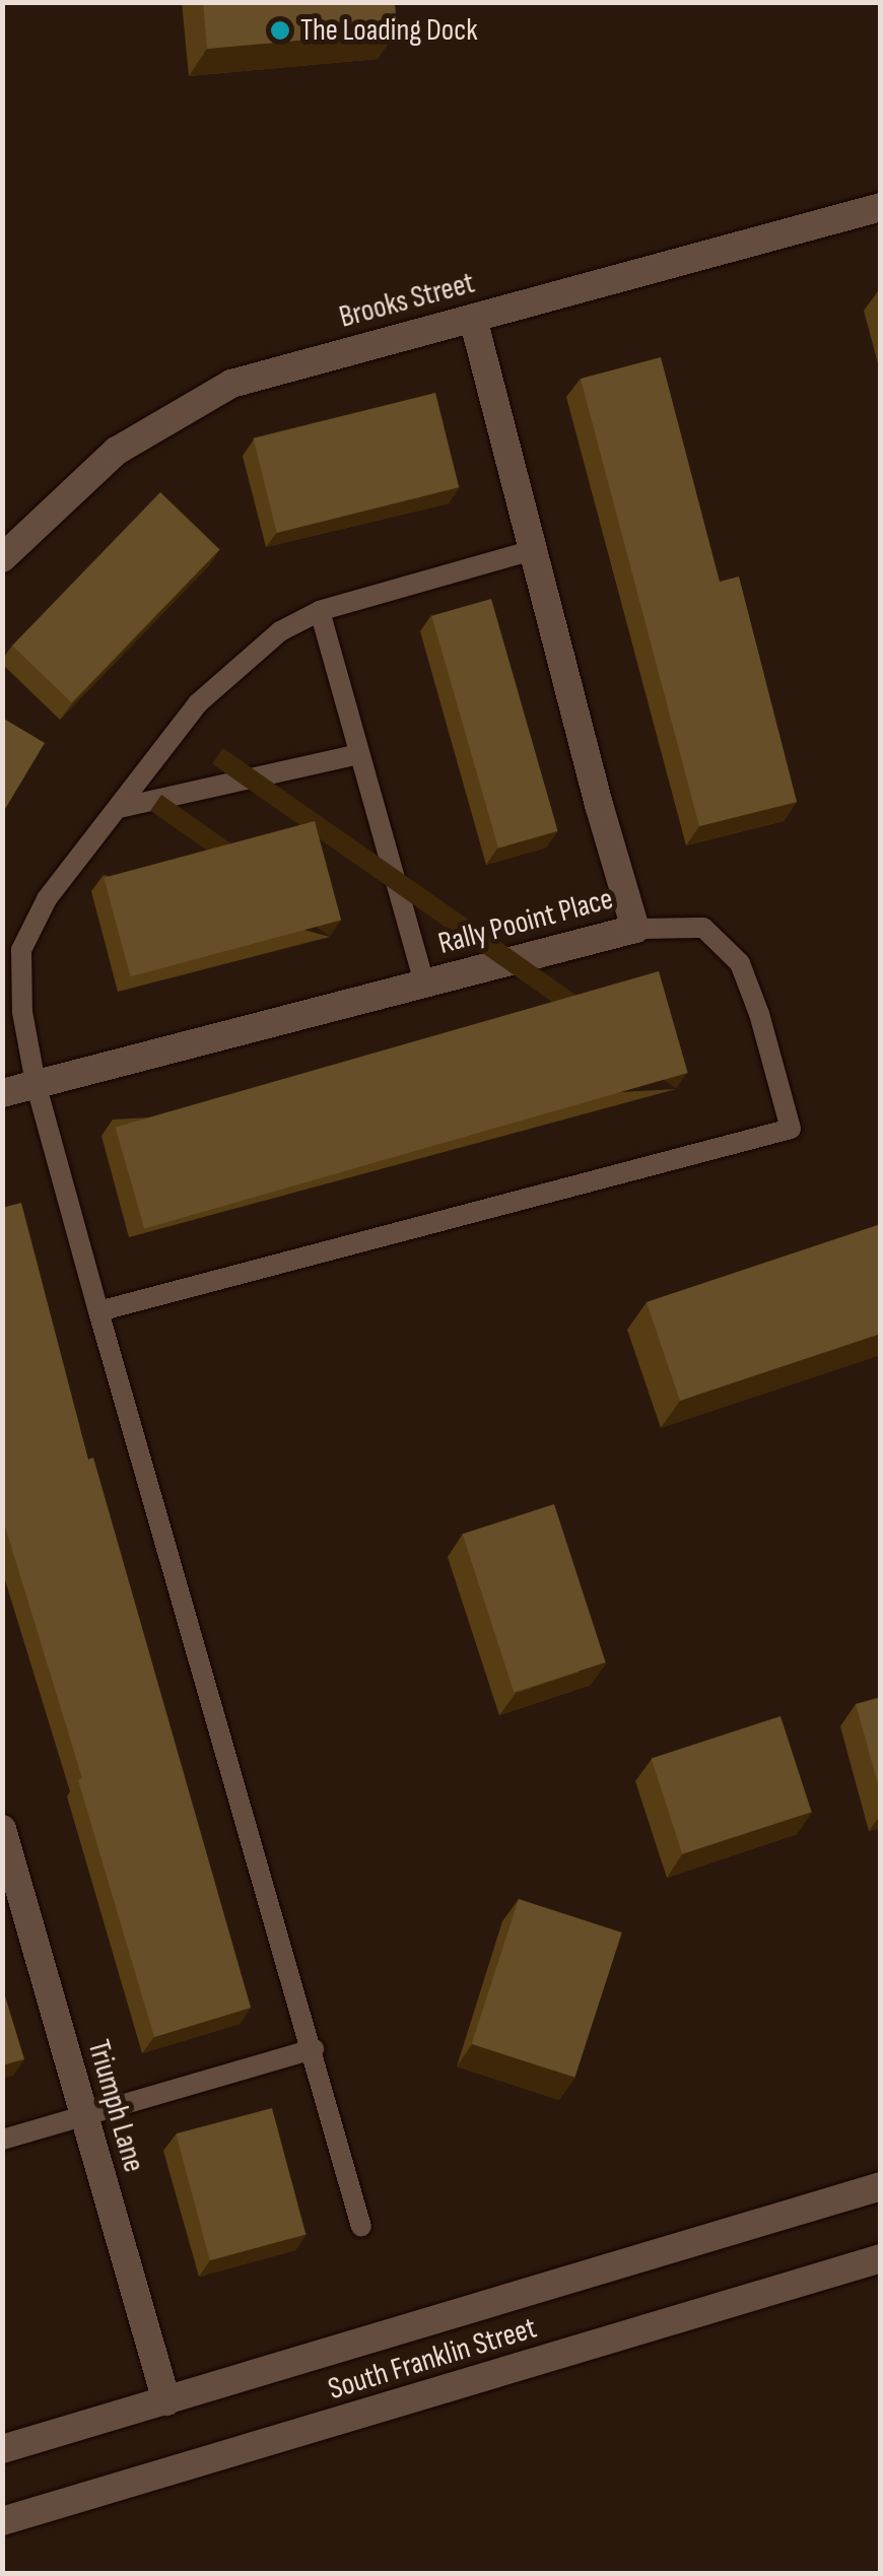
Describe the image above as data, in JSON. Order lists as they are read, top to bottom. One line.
{"streets":{"street":["Brooks Street","Rally Pooint Place","Triumph Lane","South Franklin Street"]},"crossings":[["Brooks Street","Rally Pooint Place"],["Triumph Lane","South Franklin Street"]],"places":["The Loading Dock"]}
